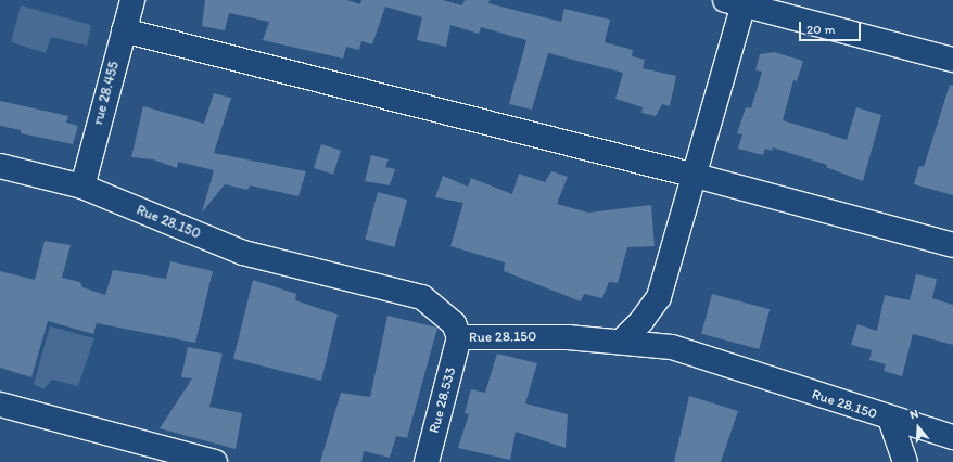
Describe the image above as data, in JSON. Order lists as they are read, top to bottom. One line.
{"streets":{"street":["rue 28.455","Rue 28.150","Rue 28.533"]},"crossings":[["rue 28.455","Rue 28.150"],["Rue 28.150","Rue 28.533"]],"scale_bar":"20 m","north":"top"}
